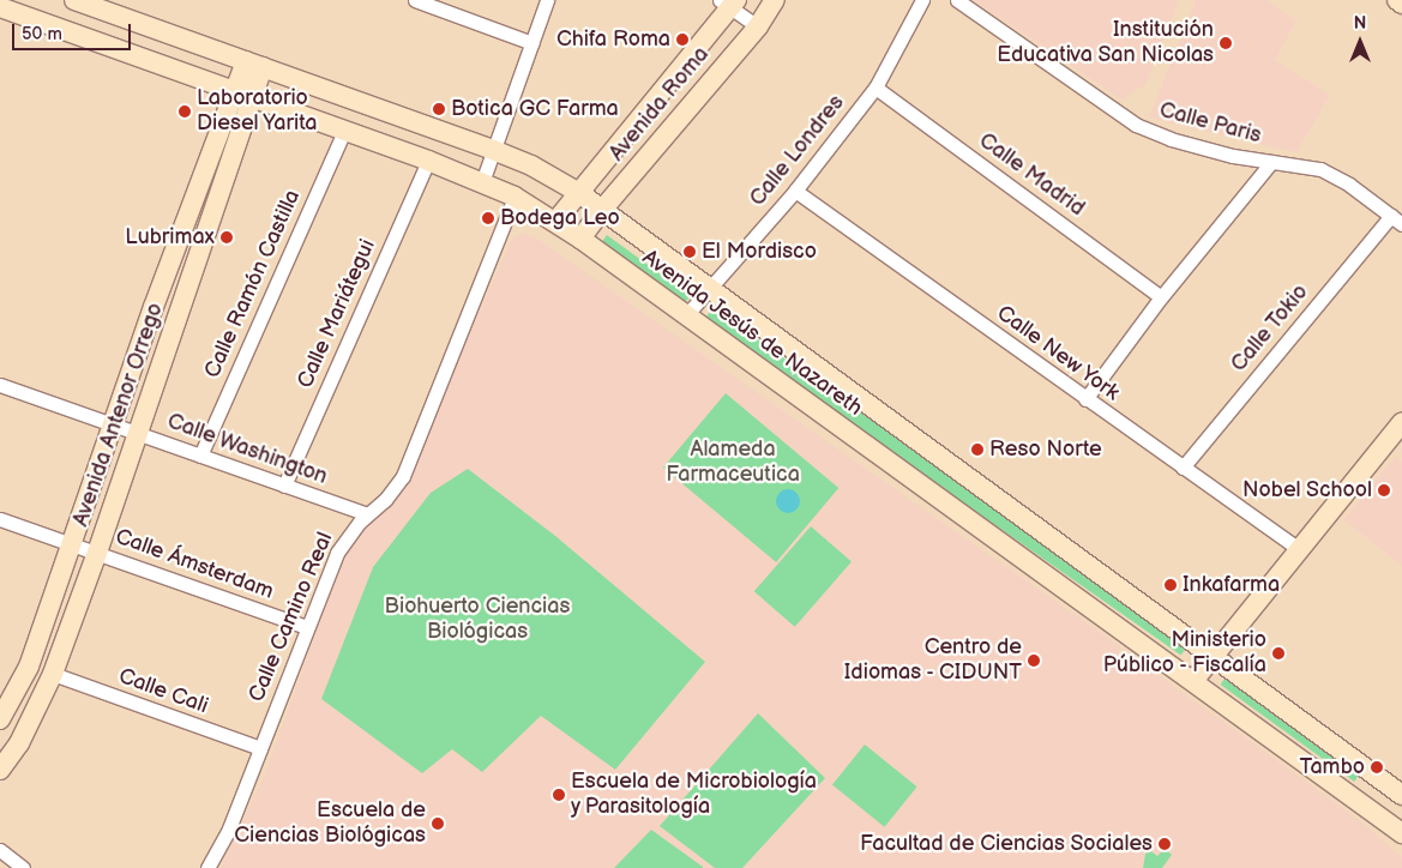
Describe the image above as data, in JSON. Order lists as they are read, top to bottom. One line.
{"streets":{"main road":["Avenida Roma","Avenida Jesús de Nazareth","Avenida Antenor Orrego"],"street":["Calle Paris","Calle Londres","Calle Madrid","Calle Ramón Castilla","Calle Mariátegui","Calle Tokio","Calle New York","Calle Washington","Calle Ámsterdam","Calle Camino Real","Calle Cali"]},"crossings":[["Avenida Roma","Avenida Jesús de Nazareth"],["Calle Paris","Calle Tokio"],["Calle Londres","Calle Madrid"],["Calle Londres","Avenida Jesús de Nazareth"],["Calle Londres","Calle New York"],["Calle Ramón Castilla","Avenida Jesús de Nazareth"],["Calle Ramón Castilla","Calle Washington"],["Calle Mariátegui","Avenida Jesús de Nazareth"],["Calle Mariátegui","Calle Washington"],["Calle Tokio","Calle New York"],["Avenida Jesús de Nazareth","Avenida Antenor Orrego"],["Avenida Jesús de Nazareth","Calle Camino Real"],["Avenida Antenor Orrego","Calle Washington"],["Avenida Antenor Orrego","Calle Ámsterdam"],["Avenida Antenor Orrego","Calle Cali"],["Calle Washington","Calle Camino Real"],["Calle Ámsterdam","Calle Camino Real"],["Calle Camino Real","Calle Cali"]],"parks":["Alameda Farmaceutica","Biohuerto Ciencias Biológicas"],"places":["Chifa Roma","Institución Educativa San Nicolas","Botica GC Farma","Laboratorio Diesel Yarita","Bodega Leo","Lubrimax","El Mordisco","Reso Norte","Nobel School","Inkafarma","Ministerio Público - Fiscalía","Centro de Idiomas - CIDUNT","Tambo","Escuela de Microbiología y Parasitología","Escuela de Ciencias Biológicas","Facultad de Ciencias Sociales"],"scale_bar":"50 m","north":"top"}
